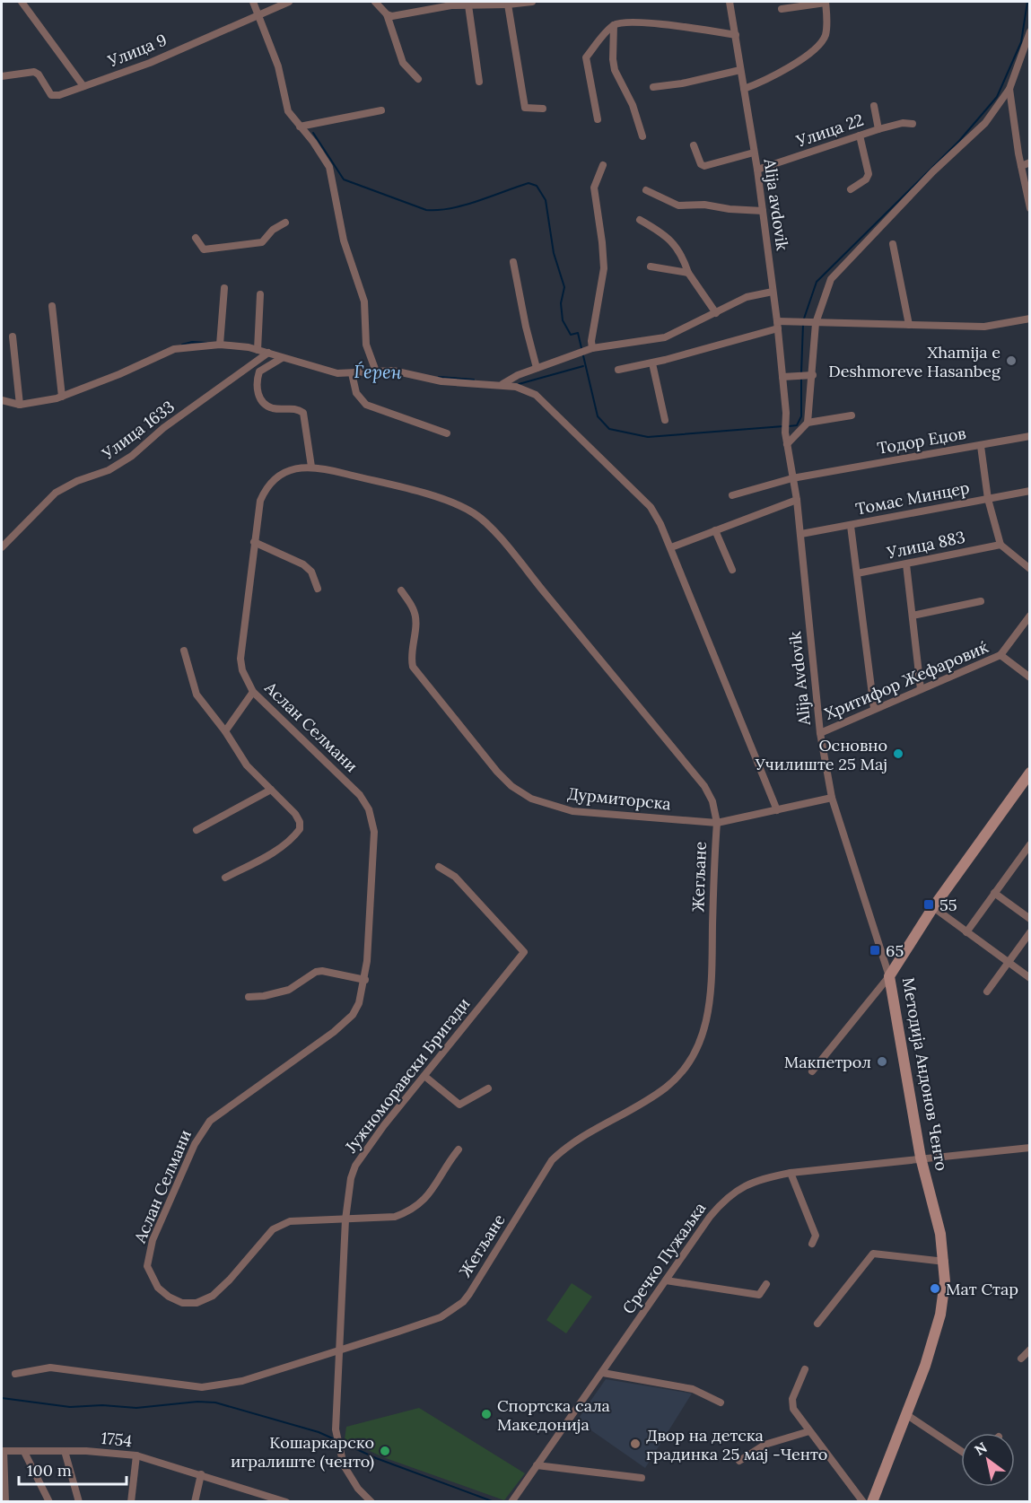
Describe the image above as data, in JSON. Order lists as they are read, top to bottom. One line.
{"streets":{"main road":["Методија Андонов Ченто"],"street":["Улица 9","Улица 22","Alija avdovik","Улица 1633","Тодор Еџов","Томас Минцер","Улица 883","Alija Avdovik","Хритифор Жефаровиќ","Аслан Селмани","Дурмиторска","Жегљане","Јужноморавски Бригади","Сречко Пужаљка","1754"]},"crossings":[["Улица 22","Alija avdovik"],["Alija avdovik","Alija Avdovik"],["Тодор Еџов","Томас Минцер"],["Тодор Еџов","Улица 883"],["Тодор Еџов","Alija Avdovik"],["Томас Минцер","Alija Avdovik"],["Alija Avdovik","Хритифор Жефаровиќ"],["Alija Avdovik","Дурмиторска"],["Alija Avdovik","Методија Андонов Ченто"],["Аслан Селмани","Дурмиторска"],["Аслан Селмани","Жегљане"],["Аслан Селмани","Јужноморавски Бригади"],["Дурмиторска","Жегљане"],["Жегљане","Јужноморавски Бригади"],["Методија Андонов Ченто","Сречко Пужаљка"]],"water":["Ѓерен"],"places":{"other":["Xhamija e Deshmoreve Hasanbeg","Основно Училиште 25 Мај","Макпетрол","Мат Стар","Спортска сала Македонија","Двор на детска градинка 25 мај -Ченто","Кошаркарско игралиште (ченто)"],"transit":["55","65"]},"scale_bar":"100 m","north":"top left"}
